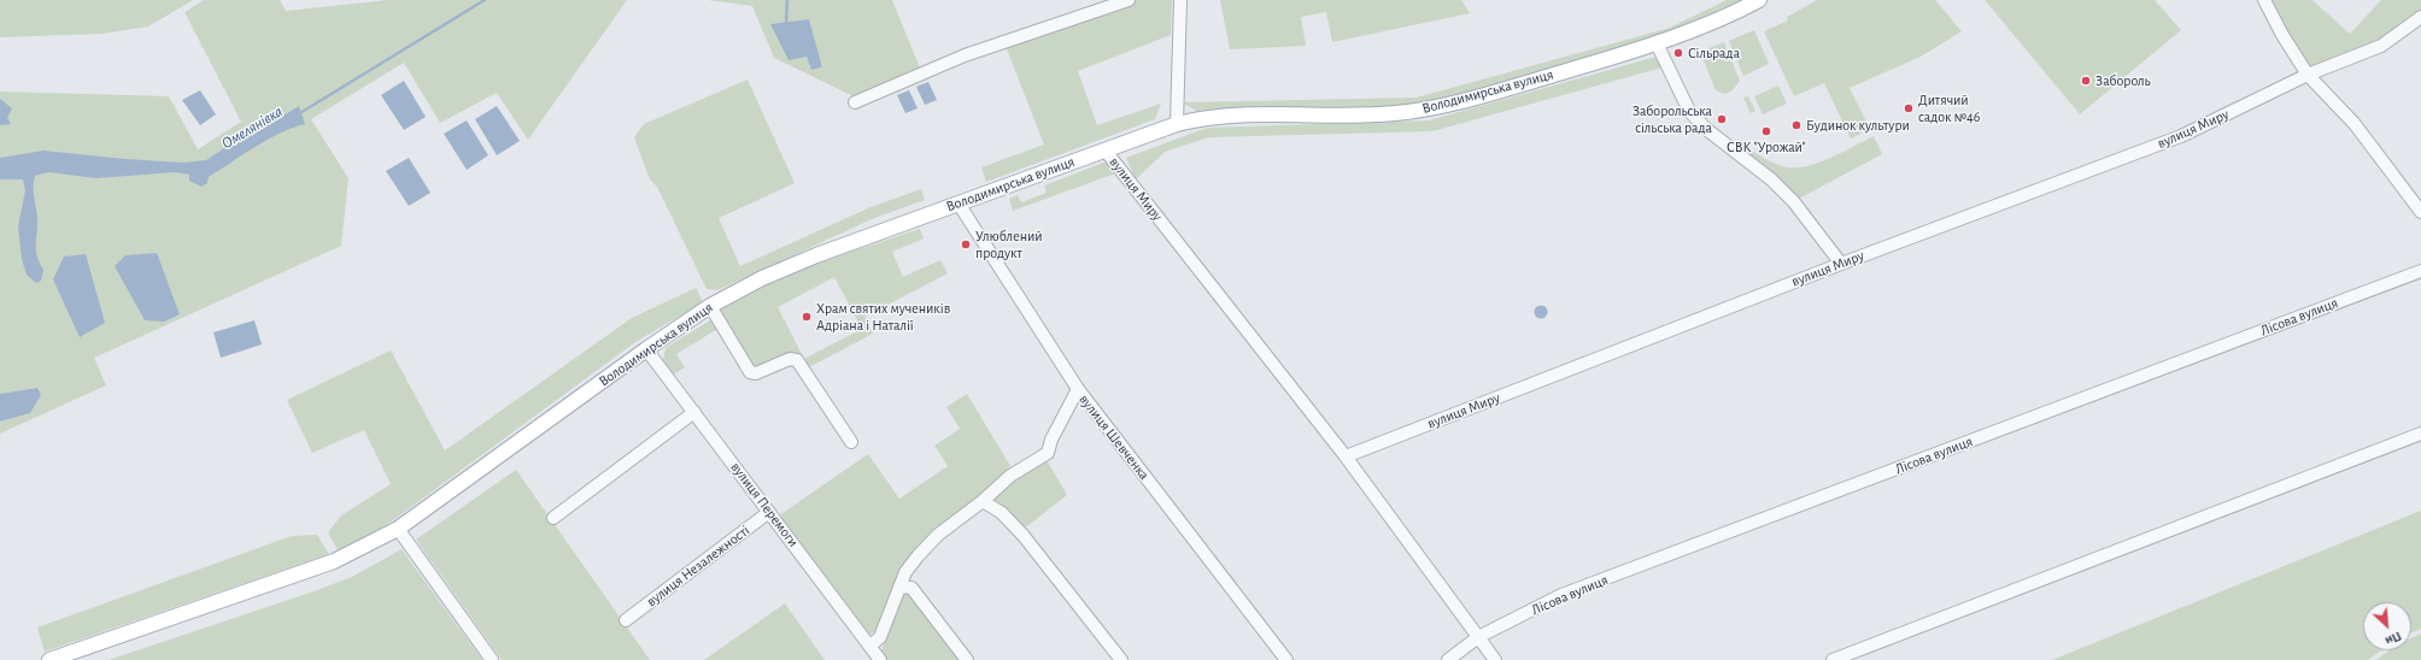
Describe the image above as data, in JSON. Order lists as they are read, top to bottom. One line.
{"streets":{"main road":["Володимирська вулиця"],"street":["вулиця Миру","Лісова вулиця","вулиця Шевченка","вулиця Перемоги","вулиця Незалежності"]},"crossings":[["Володимирська вулиця","вулиця Миру"],["Володимирська вулиця","вулиця Шевченка"],["Володимирська вулиця","вулиця Перемоги"],["вулиця Миру","Лісова вулиця"],["вулиця Перемоги","вулиця Незалежності"]],"water":["Омелянівка"],"places":["Сільрада","Забороль","Дитячий садок №46","Заборольська сільська рада","Будинок культури","СВК \"Урожай\"","Улюблений продукт","Храм святих мучеників Адріана і Наталії"],"north":"bottom right"}
